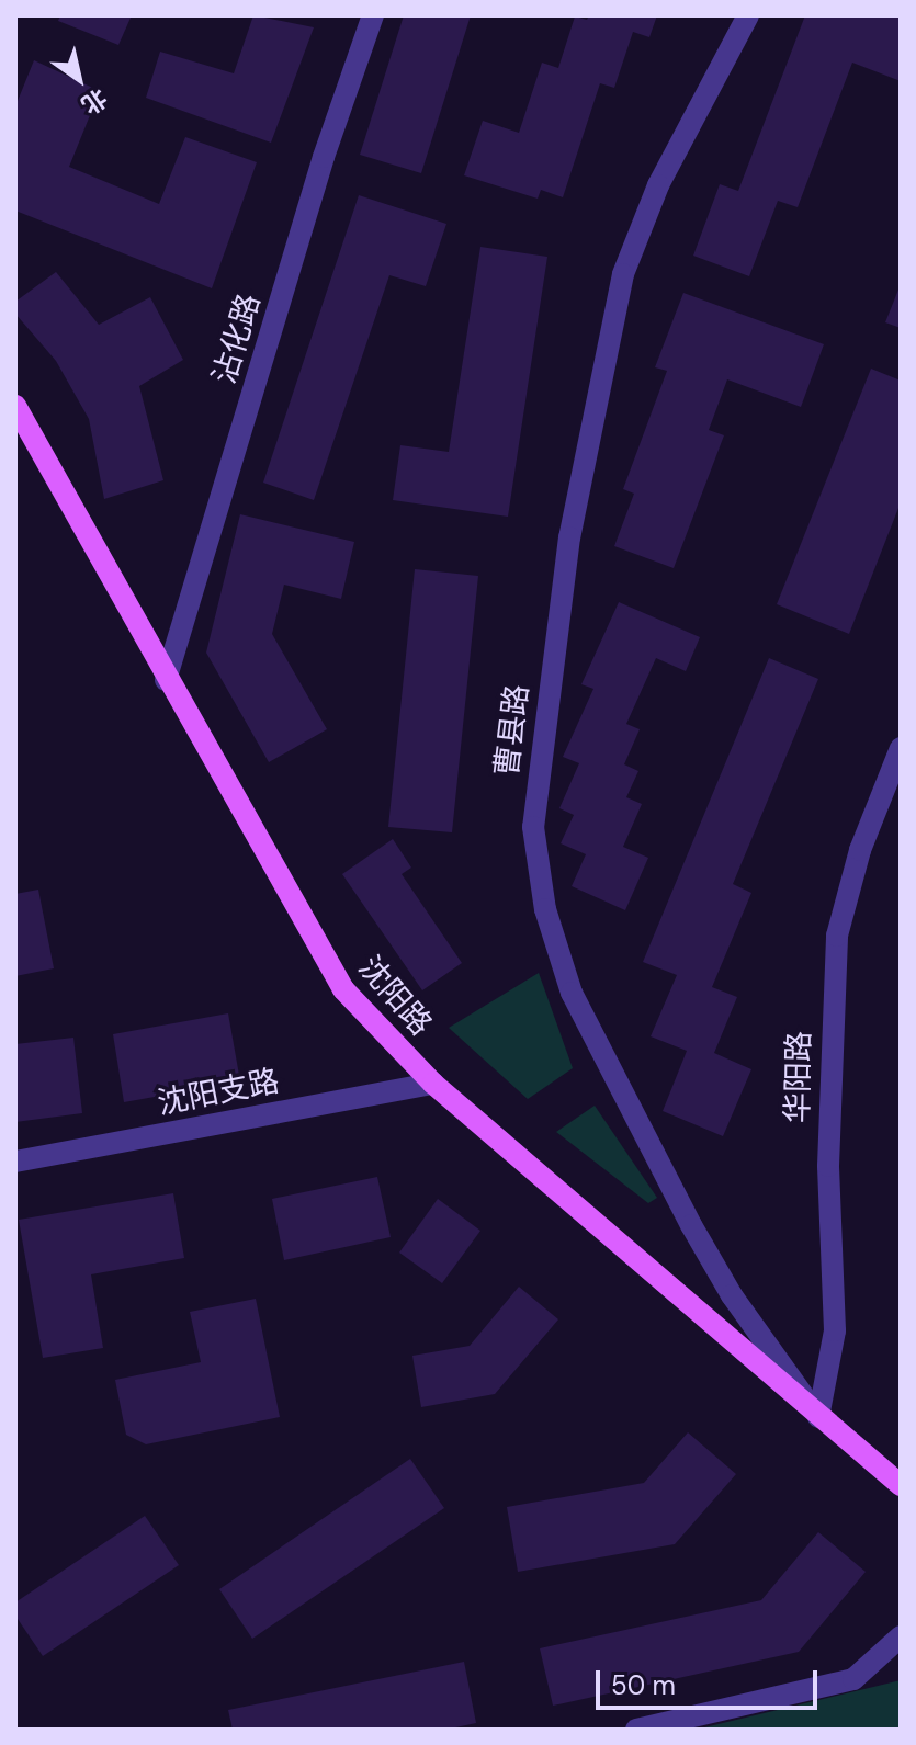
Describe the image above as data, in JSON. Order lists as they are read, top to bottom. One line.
{"streets":{"main road":["沈阳路"],"street":["沾化路","曹县路","华阳路","沈阳支路"]},"crossings":[["沾化路","沈阳路"],["曹县路","沈阳路"],["曹县路","华阳路"],["沈阳路","华阳路"],["沈阳路","沈阳支路"]],"scale_bar":"50 m","north":"bottom right"}
